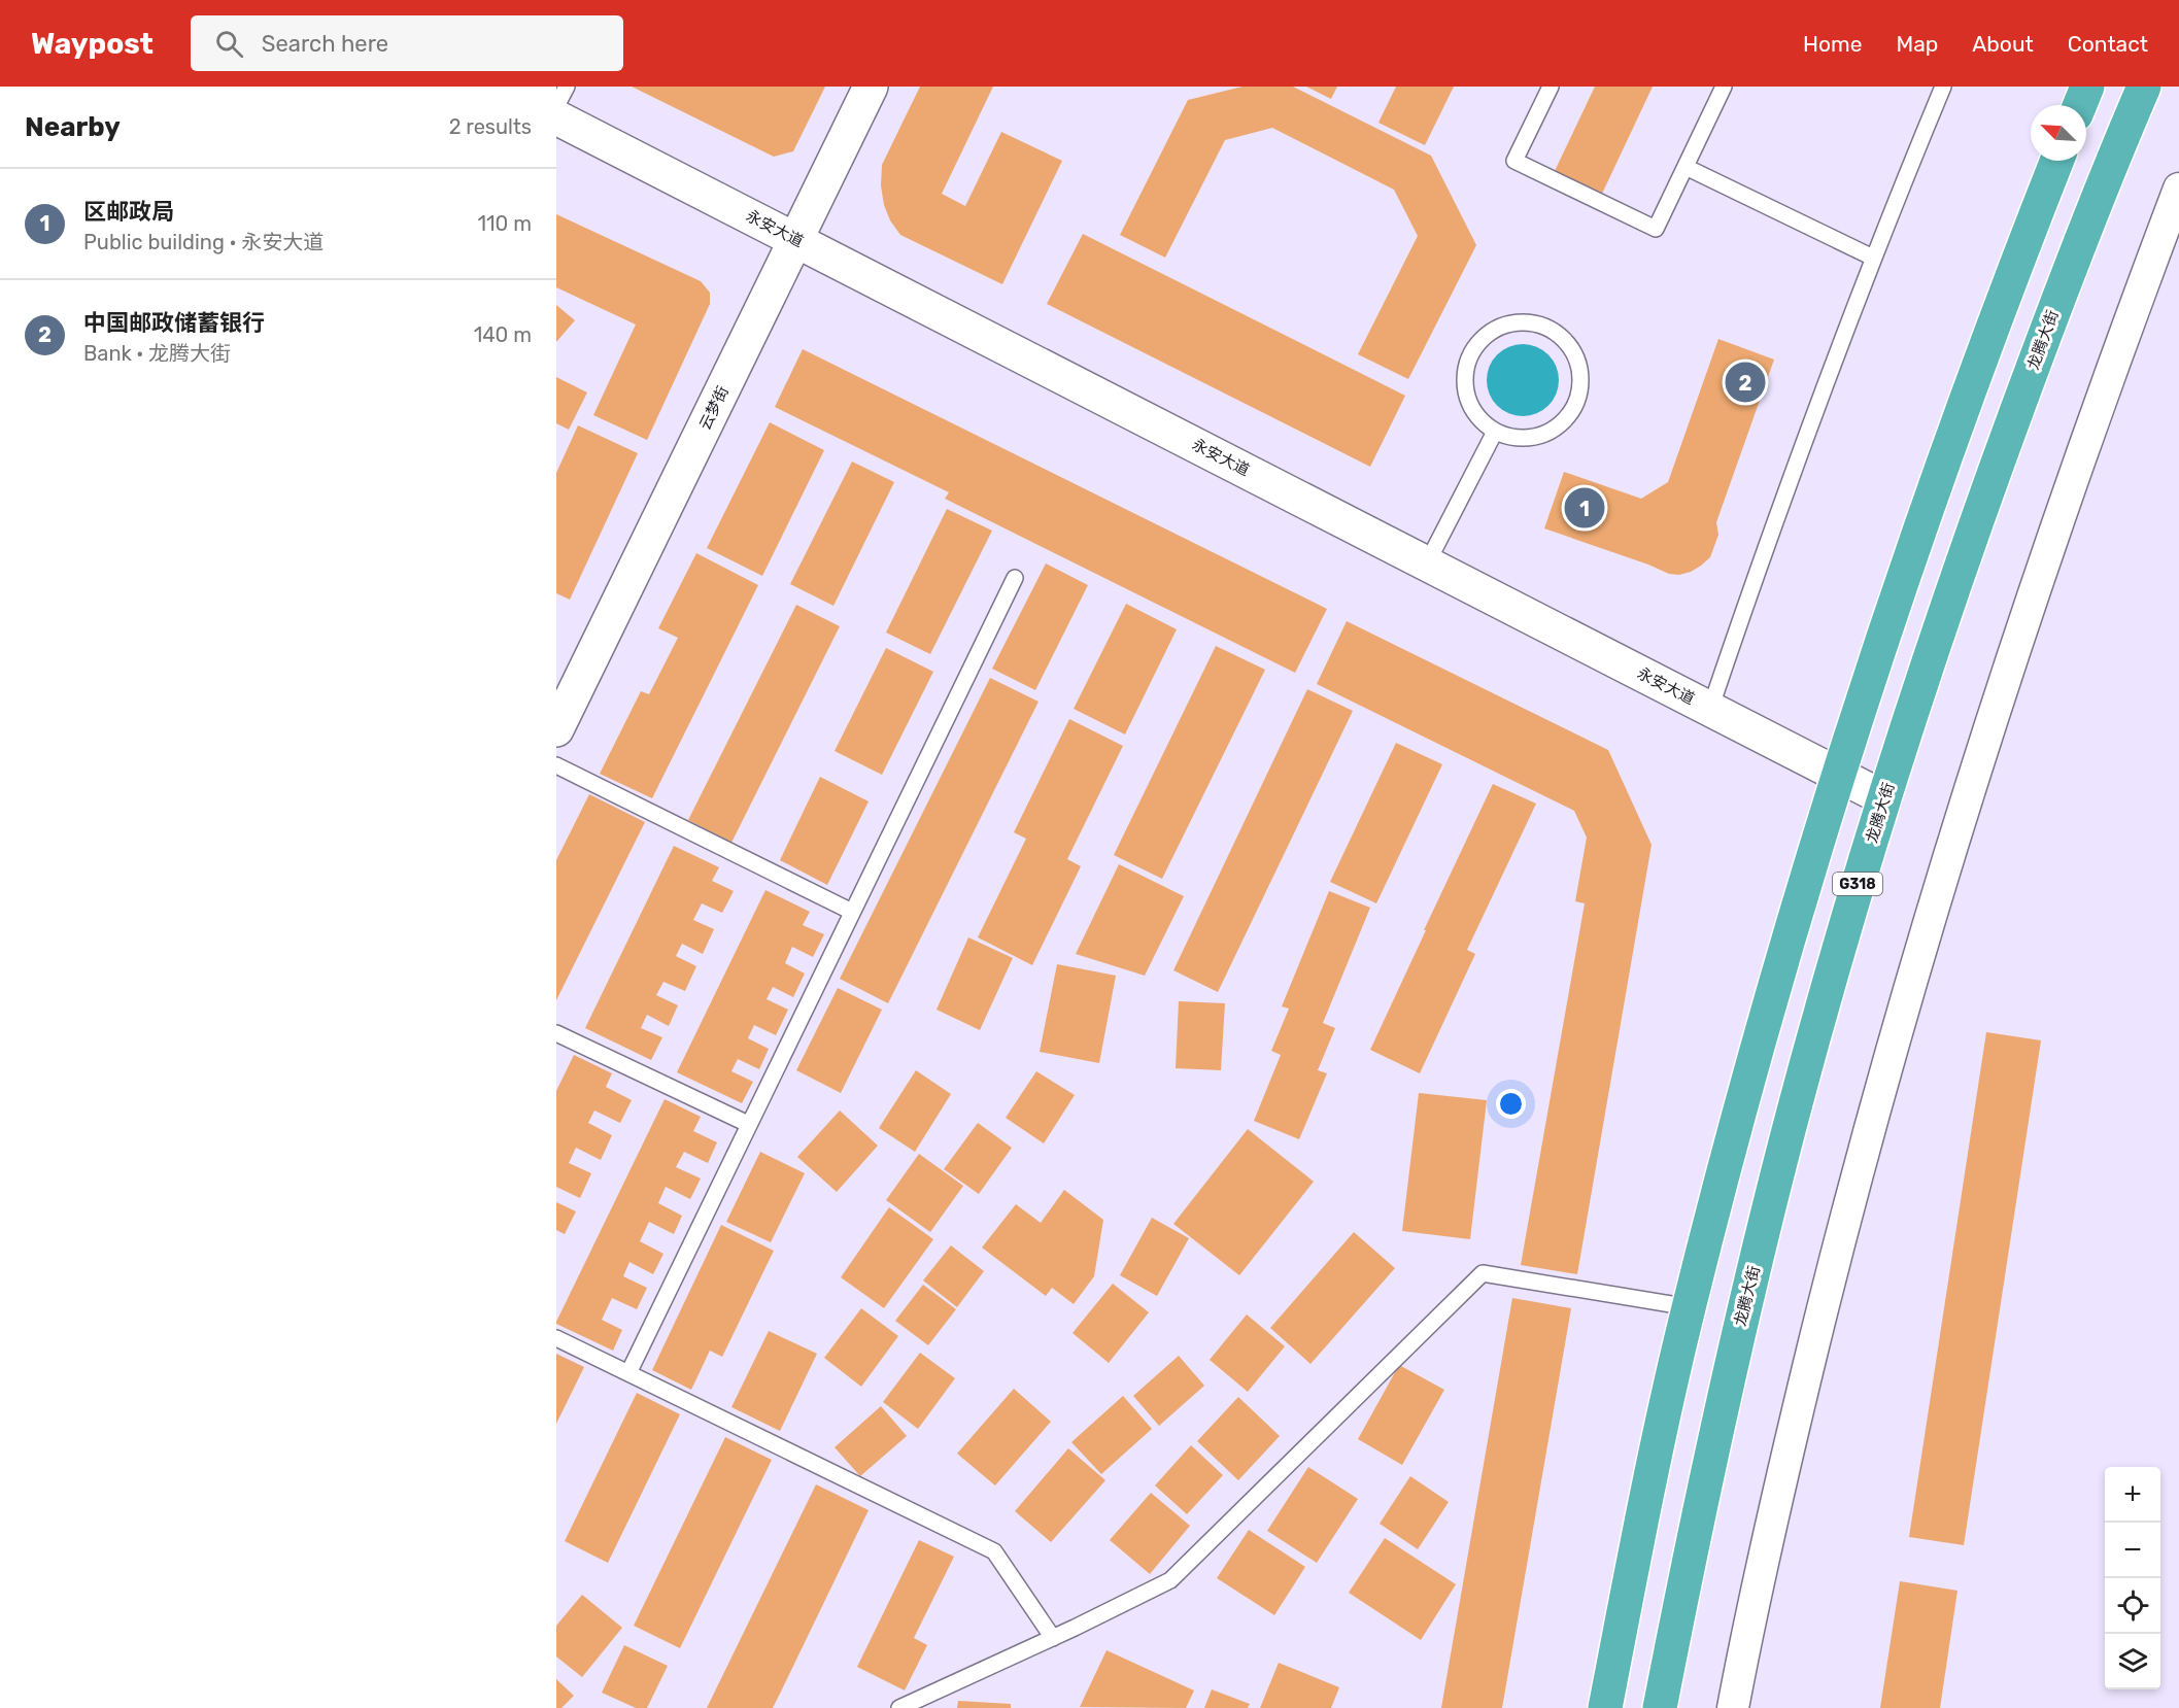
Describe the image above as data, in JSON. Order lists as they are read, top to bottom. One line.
{"streets":{"highway":["龙腾大街","G318"],"street":["永安大道","云梦街"]},"crossings":[["永安大道","龙腾大街"],["永安大道","云梦街"]],"north":"top left","page":{"header":"Waypost","search":"Search here","nav":["Home","Map","About","Contact"],"heading":["Nearby","2 results"],"list":[{"mark":"1","name":"区邮政局","note":"Public building · 永安大道","value":"110 m"},{"mark":"2","name":"中国邮政储蓄银行","note":"Bank · 龙腾大街","value":"140 m"}],"pins":["2","1"],"map_buttons":["+","−"]}}
